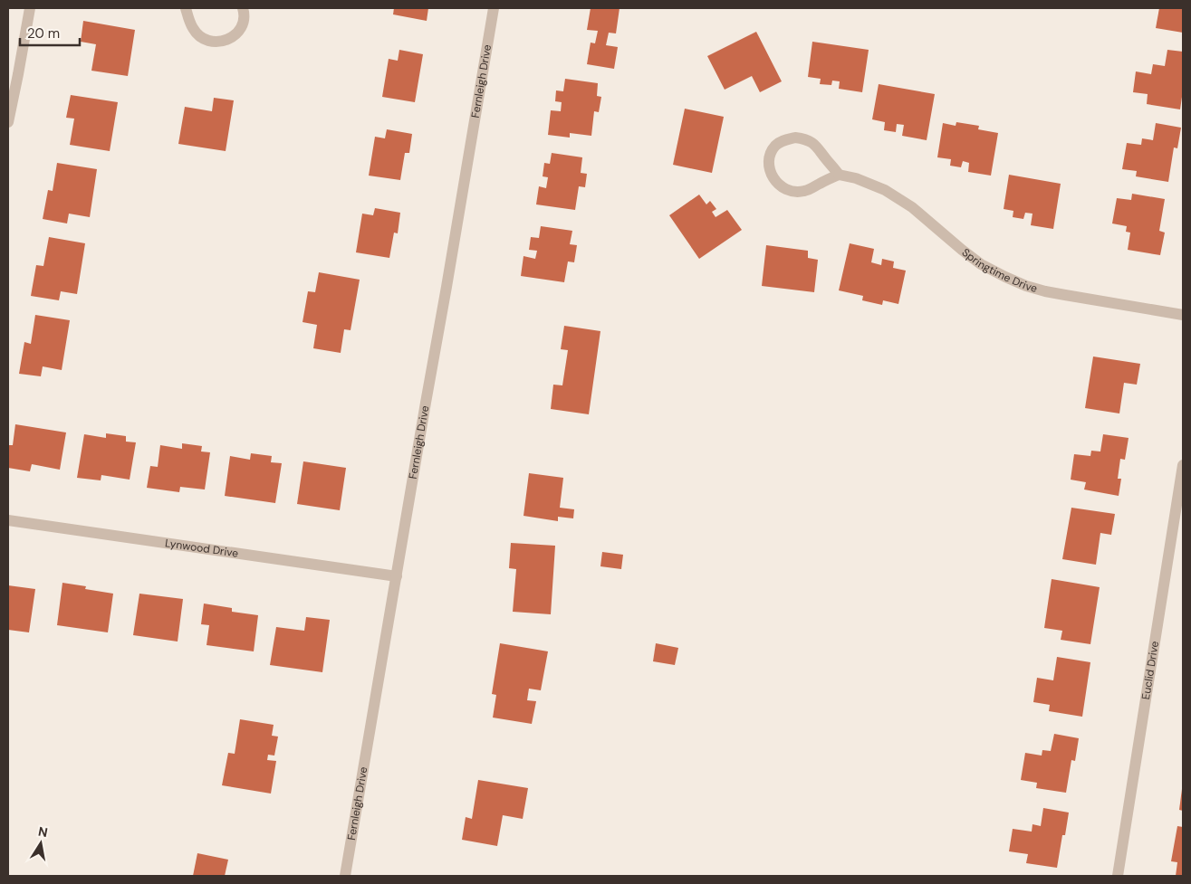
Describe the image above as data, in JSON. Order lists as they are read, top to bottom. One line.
{"streets":{"street":["Fernleigh Drive","Springtime Drive","Lynwood Drive","Euclid Drive"]},"crossings":[["Fernleigh Drive","Lynwood Drive"]],"scale_bar":"20 m","north":"top"}
